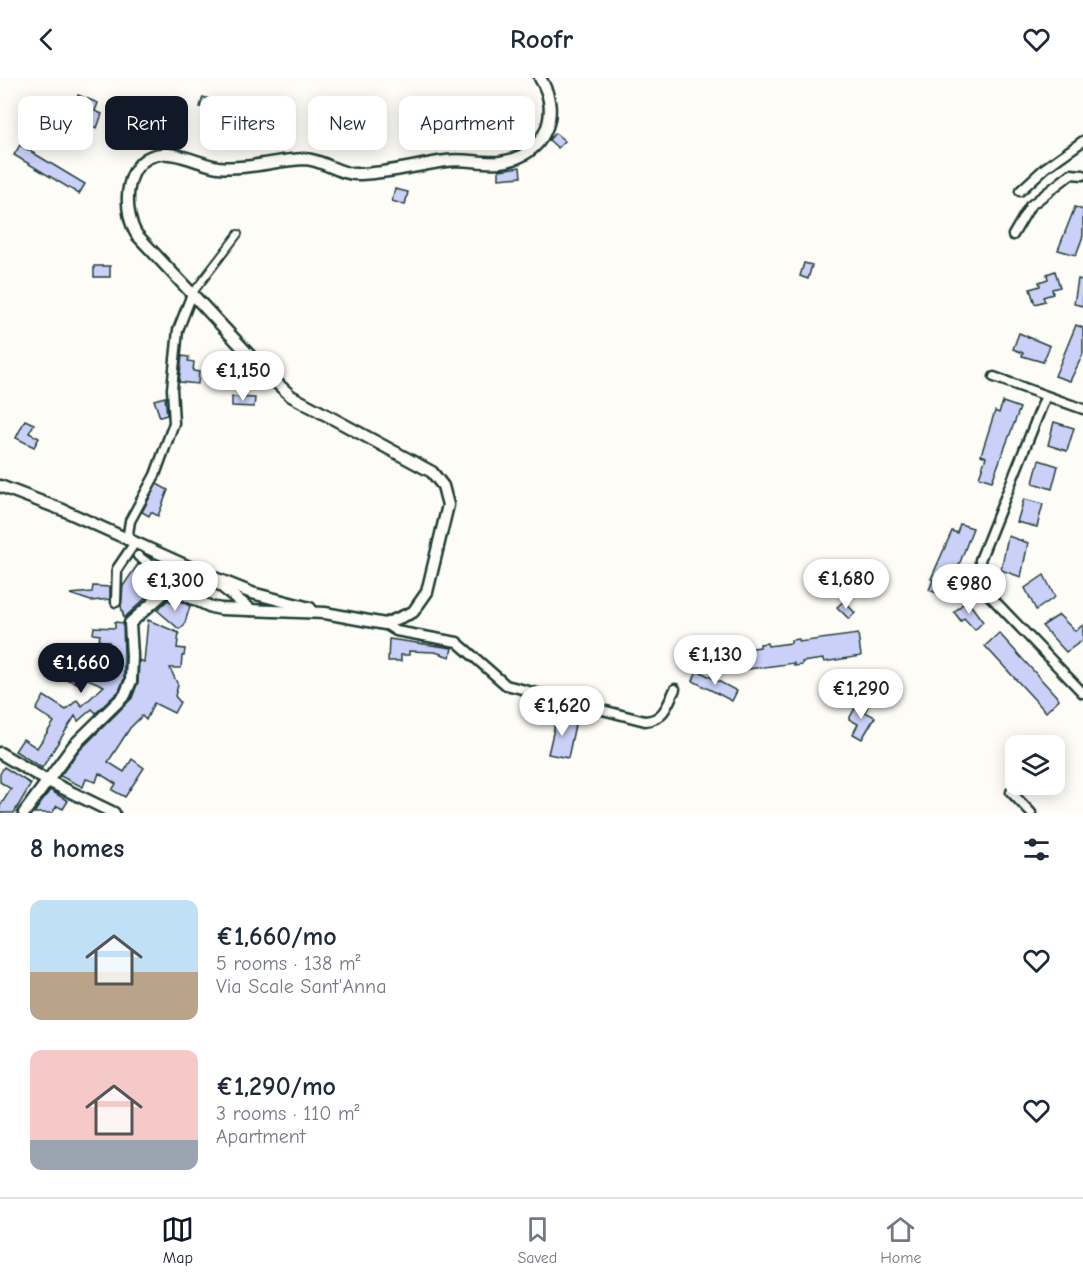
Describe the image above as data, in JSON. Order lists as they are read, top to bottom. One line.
{"page":{"header":"Roofr","chip":["Buy","Rent","Filters","New","Apartment"],"price":["€1,150","€1,680","€1,300","€980","€1,130","€1,660","€1,290","€1,620"],"heading":"8 homes","list":[{"name":"€1,660/mo","note":"5 rooms · 138 m² · Via Scale Sant'Anna"},{"name":"€1,290/mo","note":"3 rooms · 110 m² · Apartment"}],"tabs":["Map","Saved","Home"]}}
